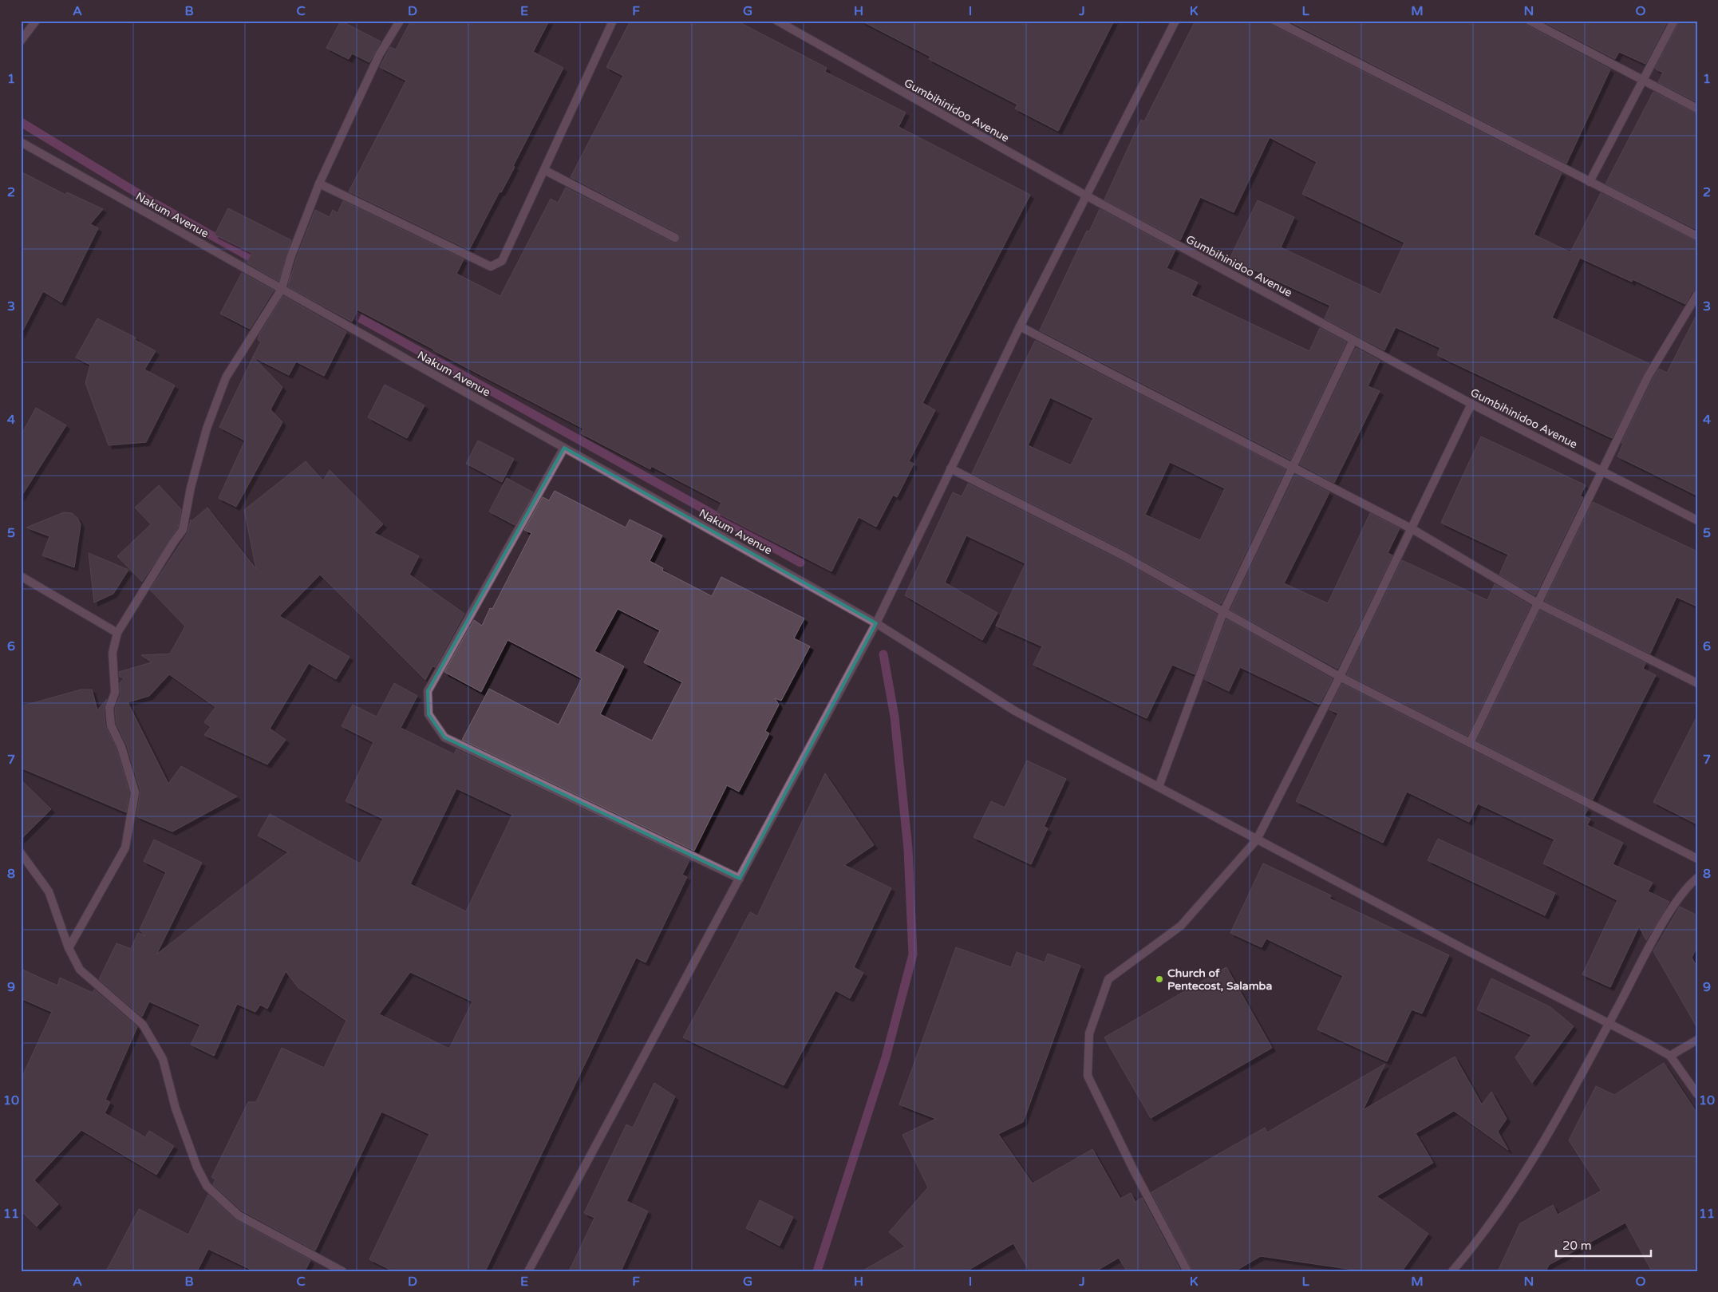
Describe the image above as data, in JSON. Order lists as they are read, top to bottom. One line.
{"streets":{"street":["Gumbihinidoo Avenue","Nakum Avenue"]},"places":["Church of Pentecost, Salamba"],"scale_bar":"20 m","grid":{"columns":["A","B","C","D","E","F","G","H","I","J","K","L","M","N","O"],"rows":["1","2","3","4","5","6","7","8","9","10","11"]}}
